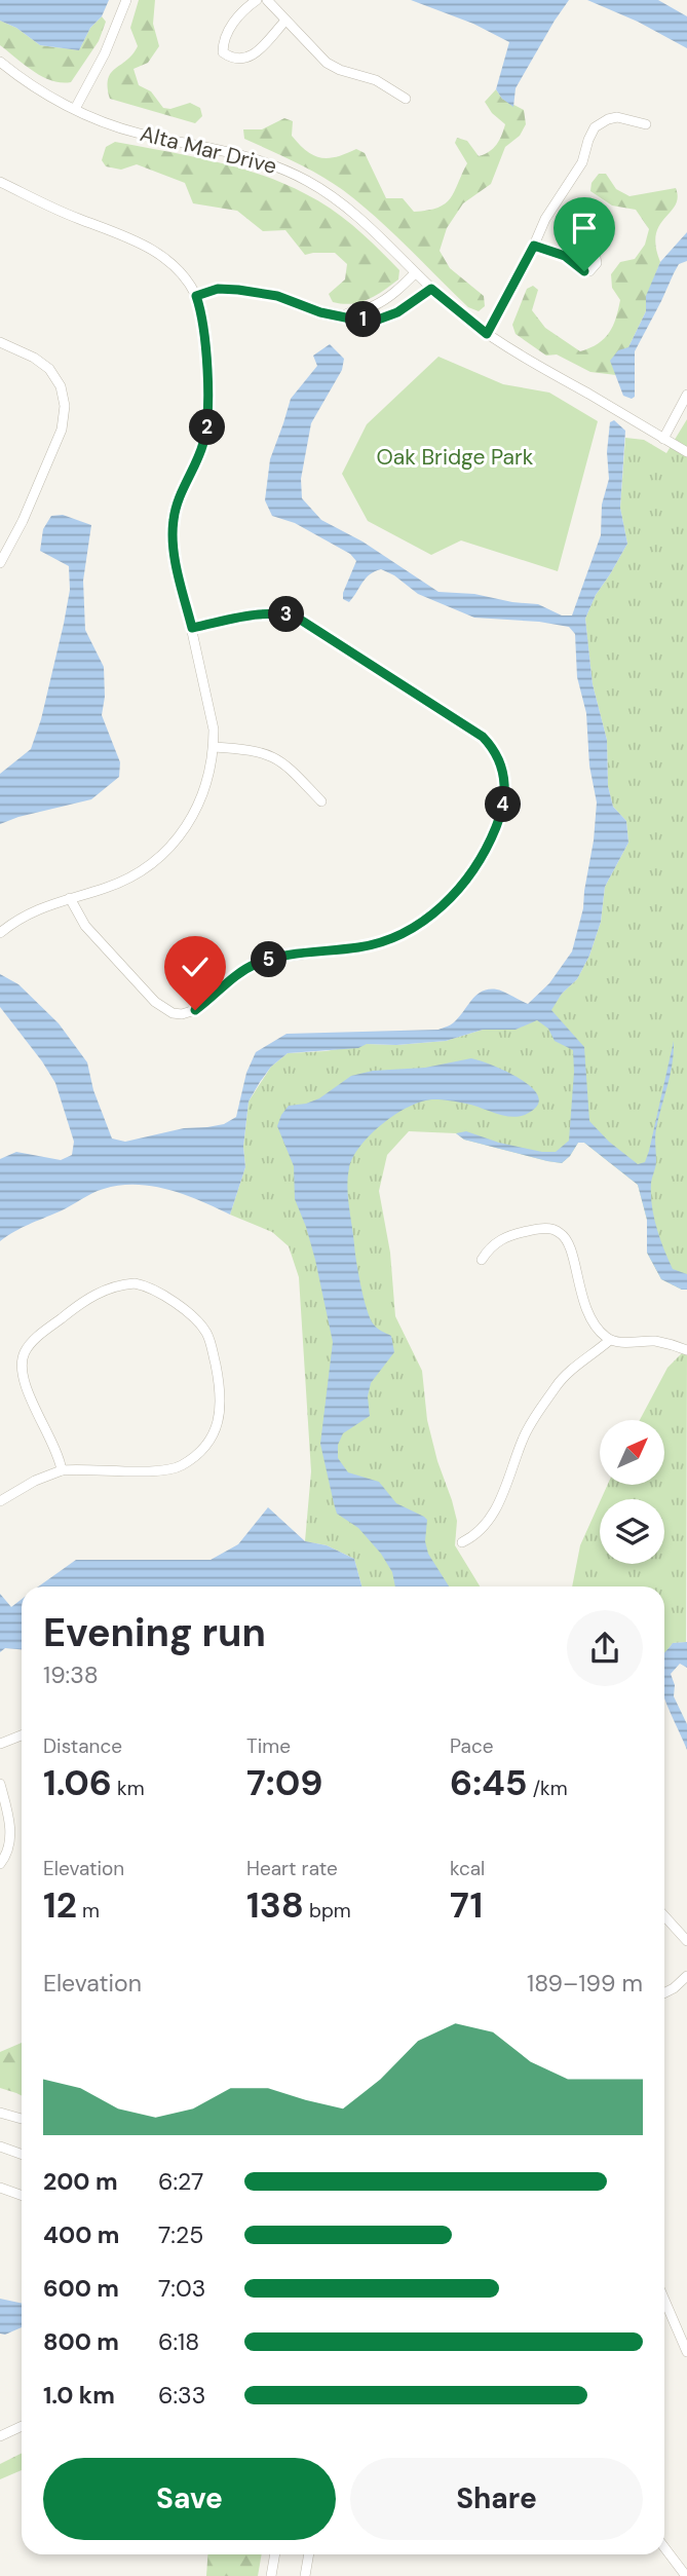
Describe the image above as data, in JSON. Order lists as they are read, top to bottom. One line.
{"streets":{"street":["Alta Mar Drive"]},"parks":["Oak Bridge Park"],"north":"top right","page":{"pins":["1","2","3","4","5"],"heading":["Evening run","19:38"],"stats":[["Distance","1.06 km"],["Time","7:09"],["Pace","6:45 /km"],["Elevation","12 m"],["Heart rate","138 bpm"],["kcal","71"]],"chart":["Elevation","189–199 m"],"list":[{"name":"200 m","note":"6:27"},{"name":"400 m","note":"7:25"},{"name":"600 m","note":"7:03"},{"name":"800 m","note":"6:18"},{"name":"1.0 km","note":"6:33"}],"buttons":["Save","Share"]}}
